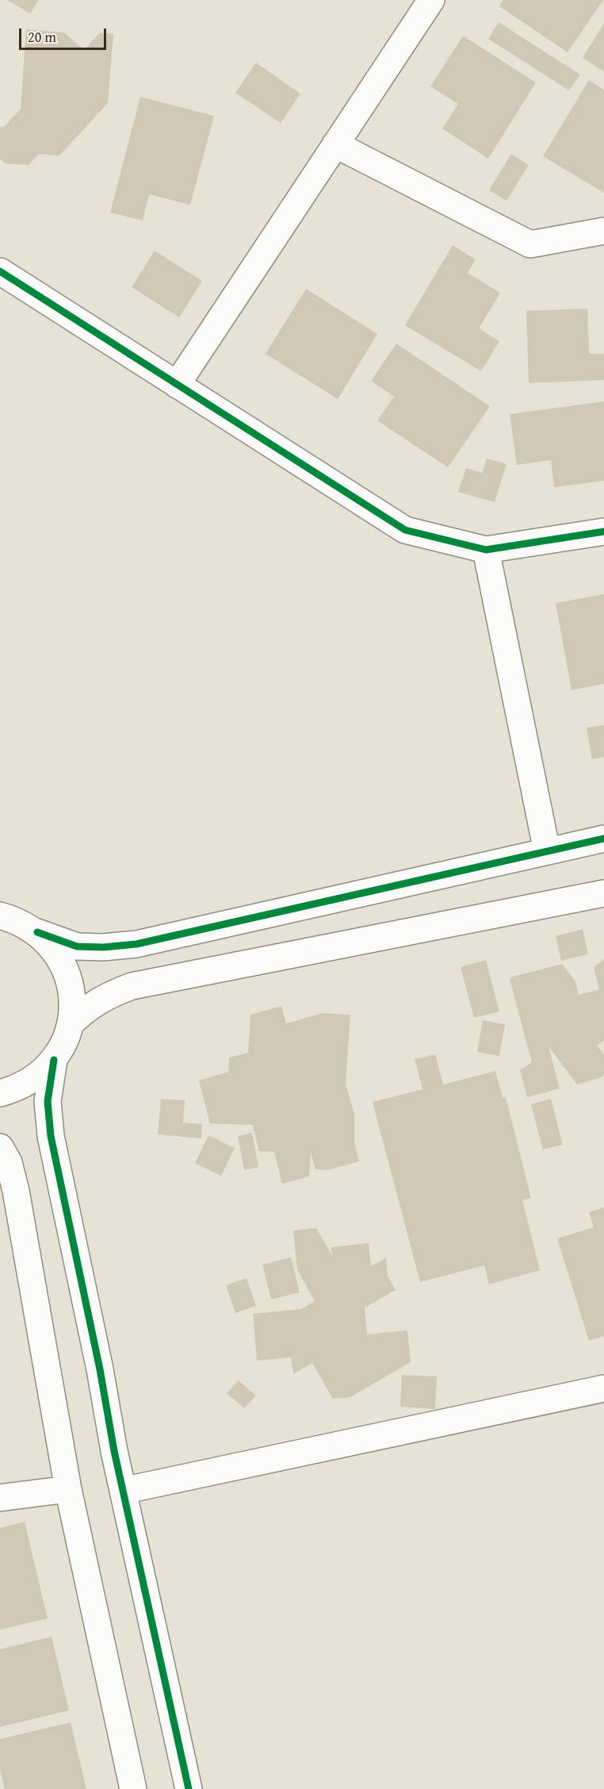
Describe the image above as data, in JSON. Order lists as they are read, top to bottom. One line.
{"scale_bar":"20 m"}
